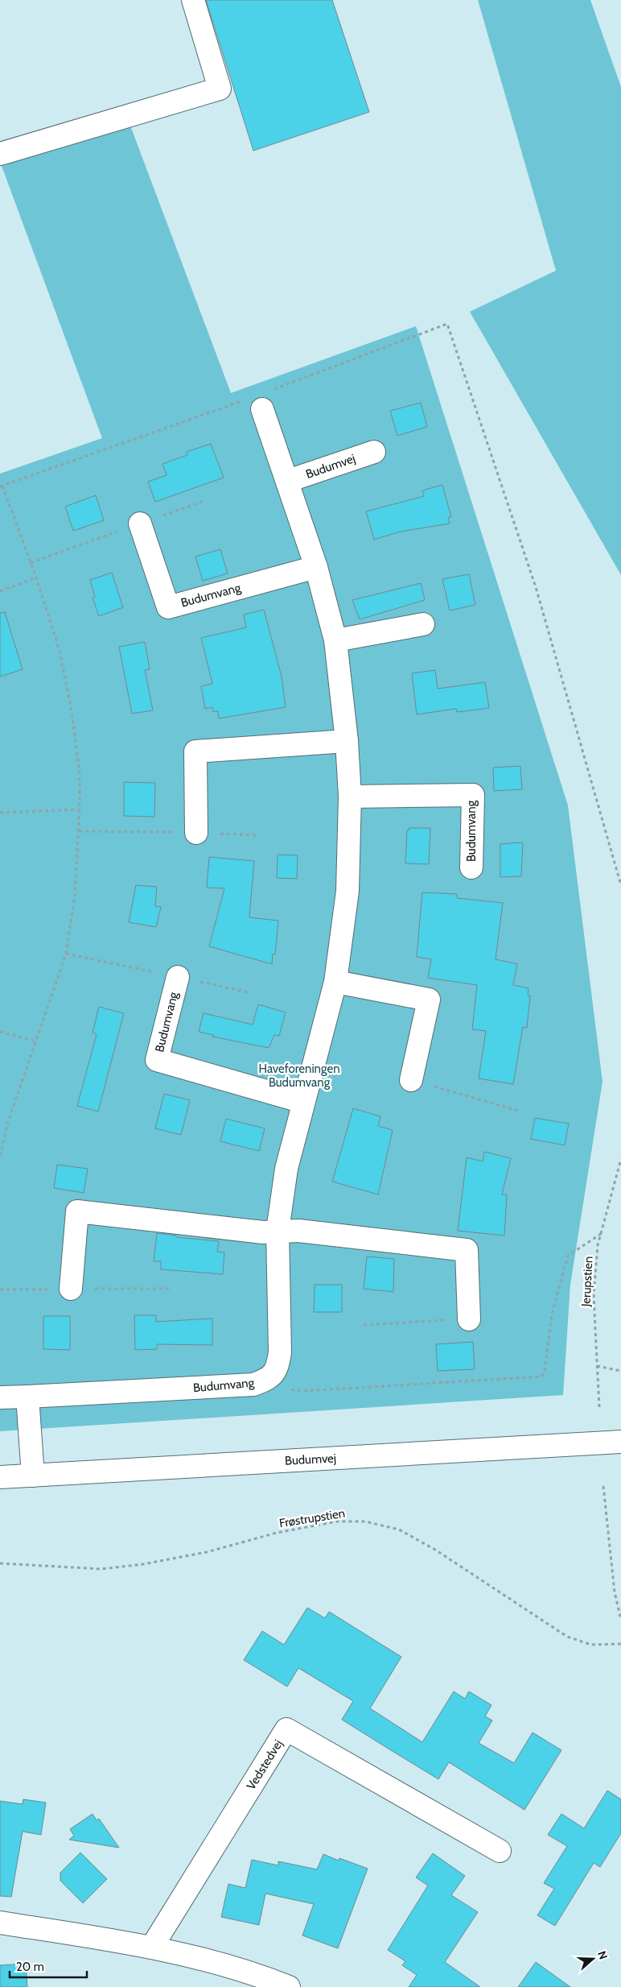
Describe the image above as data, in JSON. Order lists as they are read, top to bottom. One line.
{"streets":{"street":["Budumvej","Budumvang","Vedstedvej"],"path":["Jerupstien","Frøstrupstien"]},"crossings":[["Budumvej","Budumvang"]],"parks":["Haveforeningen Budumvang"],"scale_bar":"20 m","north":"right"}
